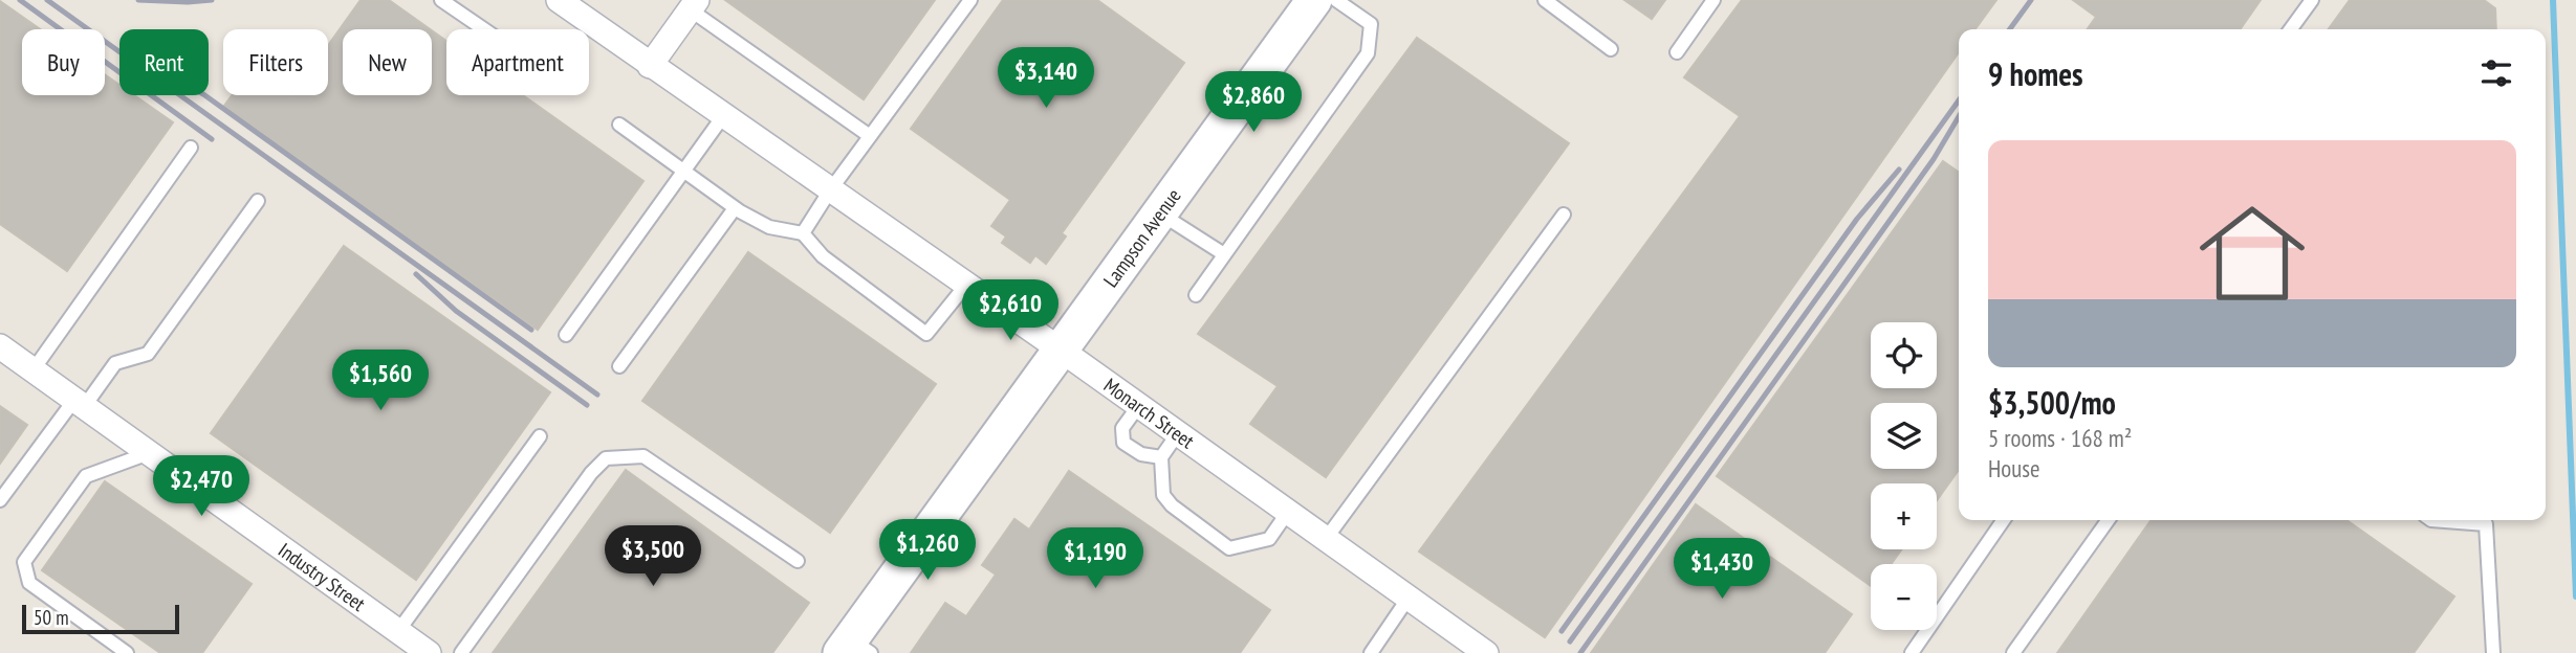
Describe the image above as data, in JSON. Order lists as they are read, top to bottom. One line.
{"streets":{"main road":["Lampson Avenue"],"street":["Monarch Street","Industry Street"]},"crossings":[["Lampson Avenue","Monarch Street"]],"scale_bar":"50 m","page":{"chip":["Buy","Rent","Filters","New","Apartment"],"heading":"9 homes","price":["$3,140","$2,860","$2,610","$1,560","$2,470","$1,260","$3,500","$1,190","$1,430"],"list":[{"name":"$3,500/mo","note":"5 rooms · 168 m² · House"}],"map_buttons":["+","−"],"scale":"50 m"}}
